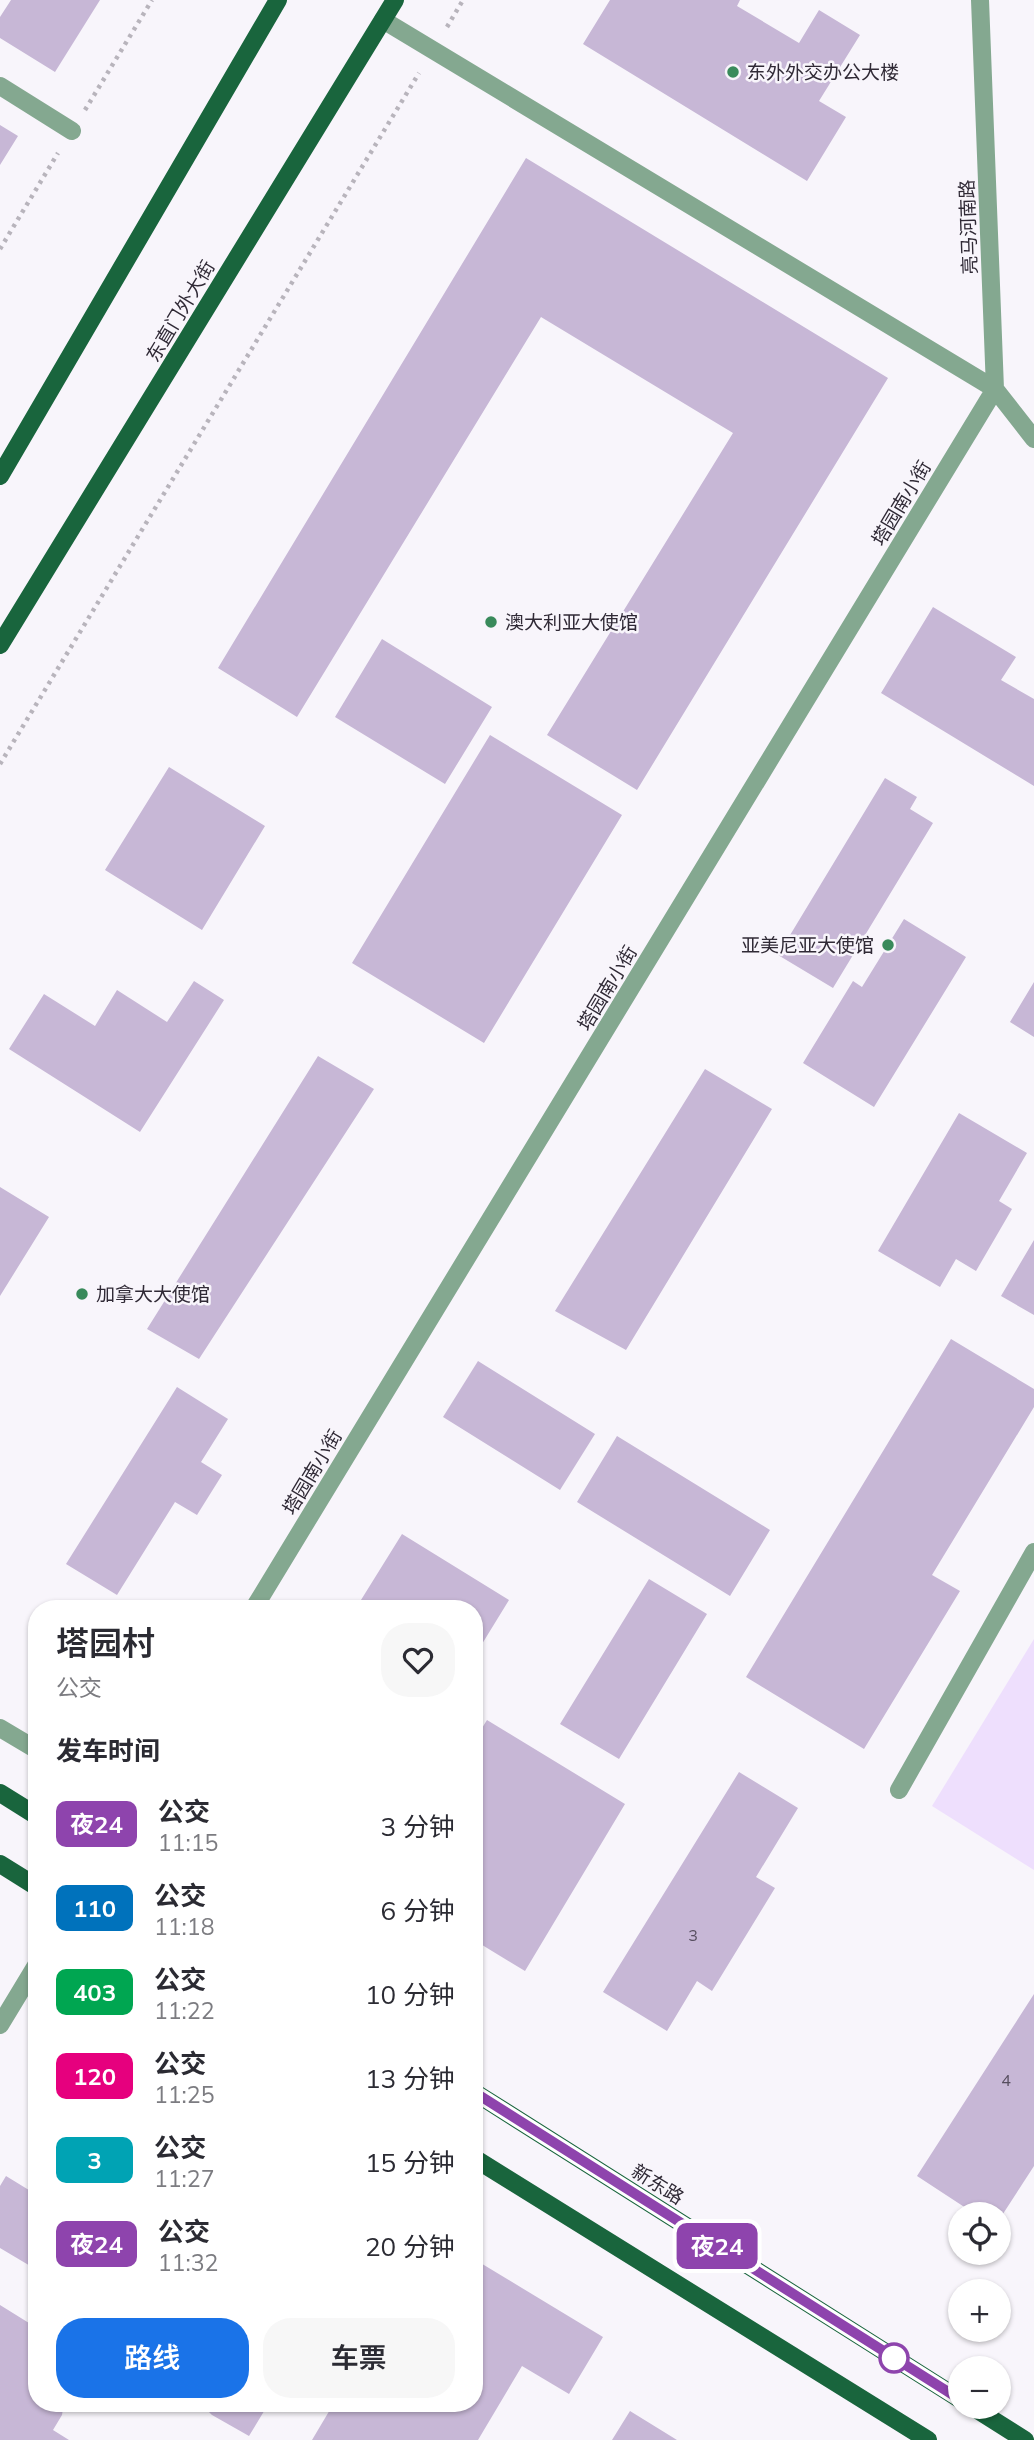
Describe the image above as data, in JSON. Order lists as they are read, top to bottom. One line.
{"streets":{"main road":["东直门外大街","新东路"],"street":["亮马河南路","塔园南小街"]},"crossings":[["亮马河南路","塔园南小街"]],"places":["东外外交办公大楼","澳大利亚大使馆","亚美尼亚大使馆","加拿大大使馆"],"lines":["bus line 夜24"],"house_numbers":["3","4"],"page":{"on_map":"夜24","heading":[["塔园村","公交"],"发车时间"],"list":[{"mark":"夜24","name":"公交","note":"11:15","value":"3 分钟"},{"mark":"110","name":"公交","note":"11:18","value":"6 分钟"},{"mark":"403","name":"公交","note":"11:22","value":"10 分钟"},{"mark":"120","name":"公交","note":"11:25","value":"13 分钟"},{"mark":"3","name":"公交","note":"11:27","value":"15 分钟"},{"mark":"夜24","name":"公交","note":"11:32","value":"20 分钟"}],"map_buttons":["+","−"],"buttons":["路线","车票"]}}
